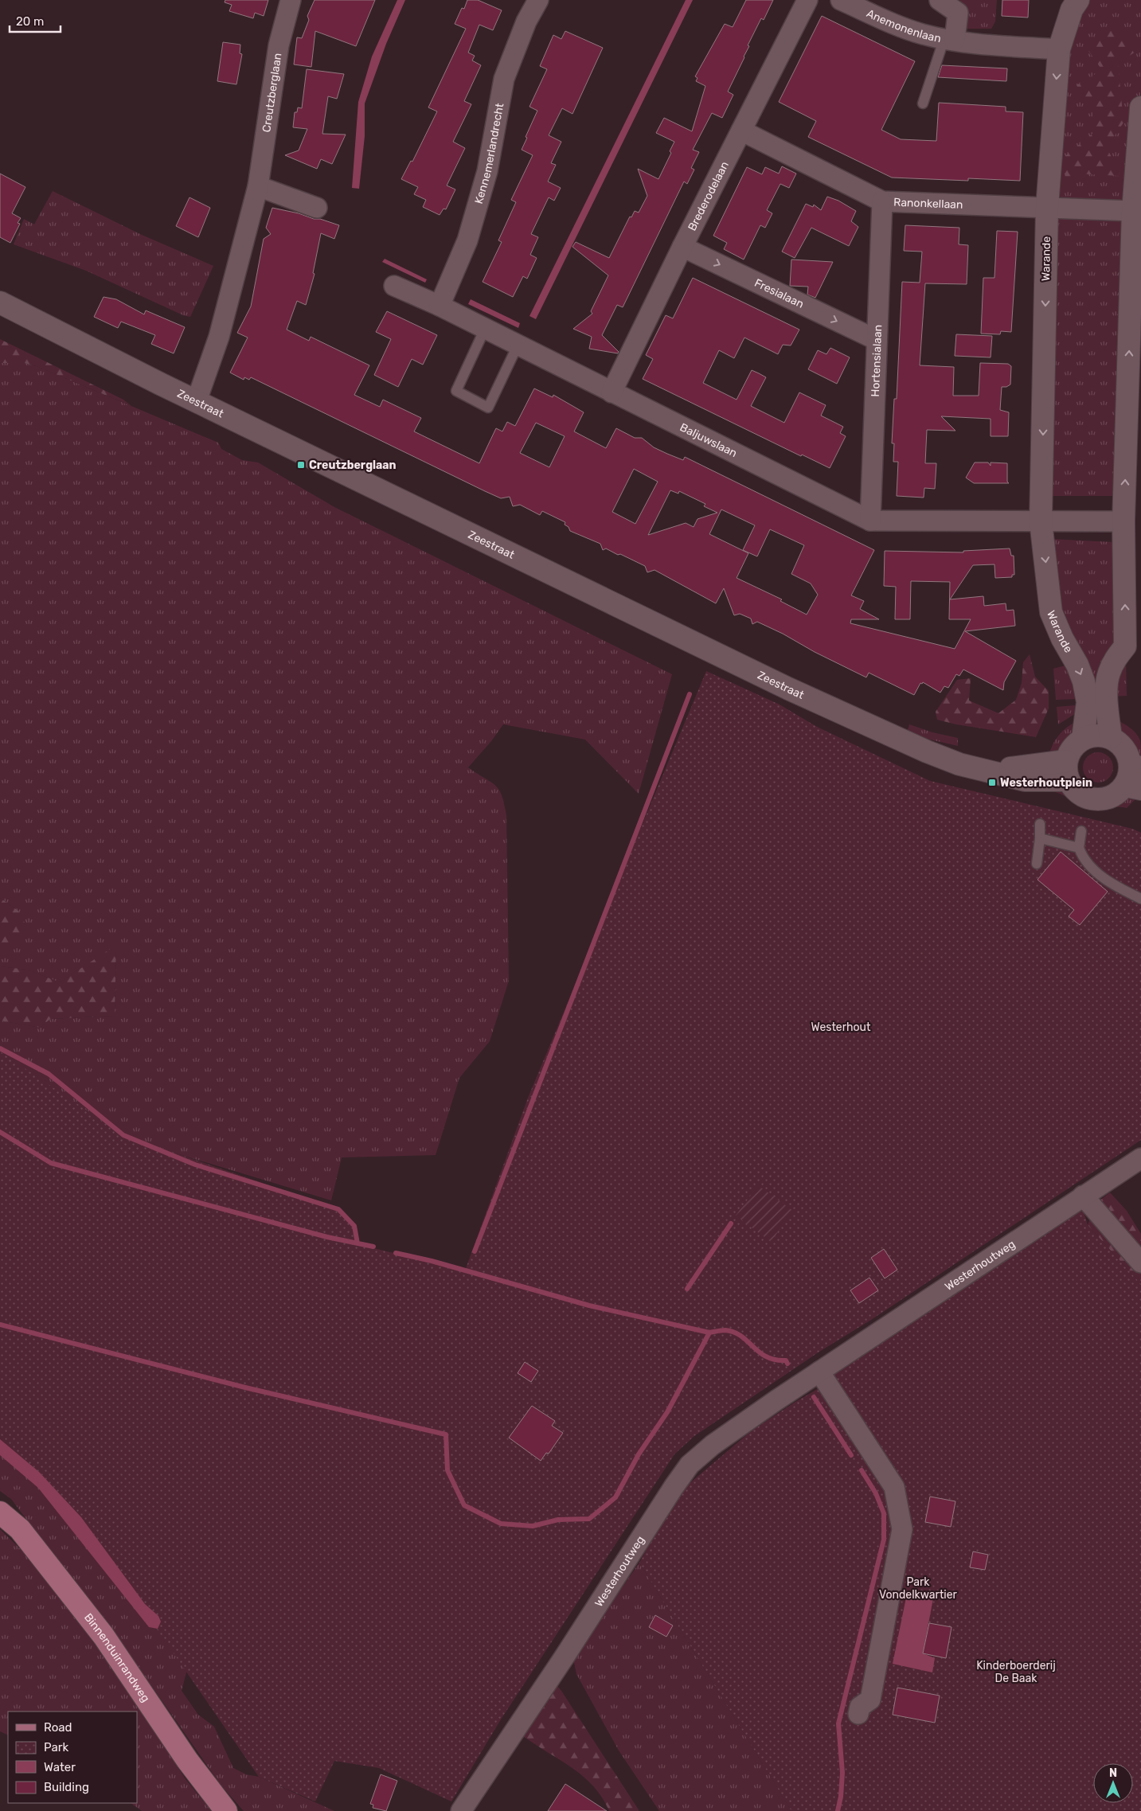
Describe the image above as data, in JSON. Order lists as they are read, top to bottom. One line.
{"streets":{"main road":["Warande","Zeestraat","Binnenduinrandweg"],"street":["Anemonenlaan","Creutzberglaan","Kennemerlandrecht","Brederodelaan","Ranonkellaan","Fresialaan","Hortensialaan","Baljuwslaan","Westerhoutweg"]},"crossings":[["Anemonenlaan","Warande"],["Creutzberglaan","Zeestraat"],["Kennemerlandrecht","Baljuwslaan"],["Brederodelaan","Ranonkellaan"],["Brederodelaan","Fresialaan"],["Brederodelaan","Baljuwslaan"],["Ranonkellaan","Warande"],["Ranonkellaan","Hortensialaan"],["Warande","Zeestraat"],["Warande","Baljuwslaan"],["Fresialaan","Hortensialaan"],["Hortensialaan","Baljuwslaan"]],"one_way":["Fresialaan"],"parks":["Westerhout","Park Vondelkwartier","Kinderboerderij De Baak"],"places":{"transit":["Creutzberglaan","Westerhoutplein"]},"legend":["Road","Park","Water","Building"],"scale_bar":"20 m","north":"top"}
